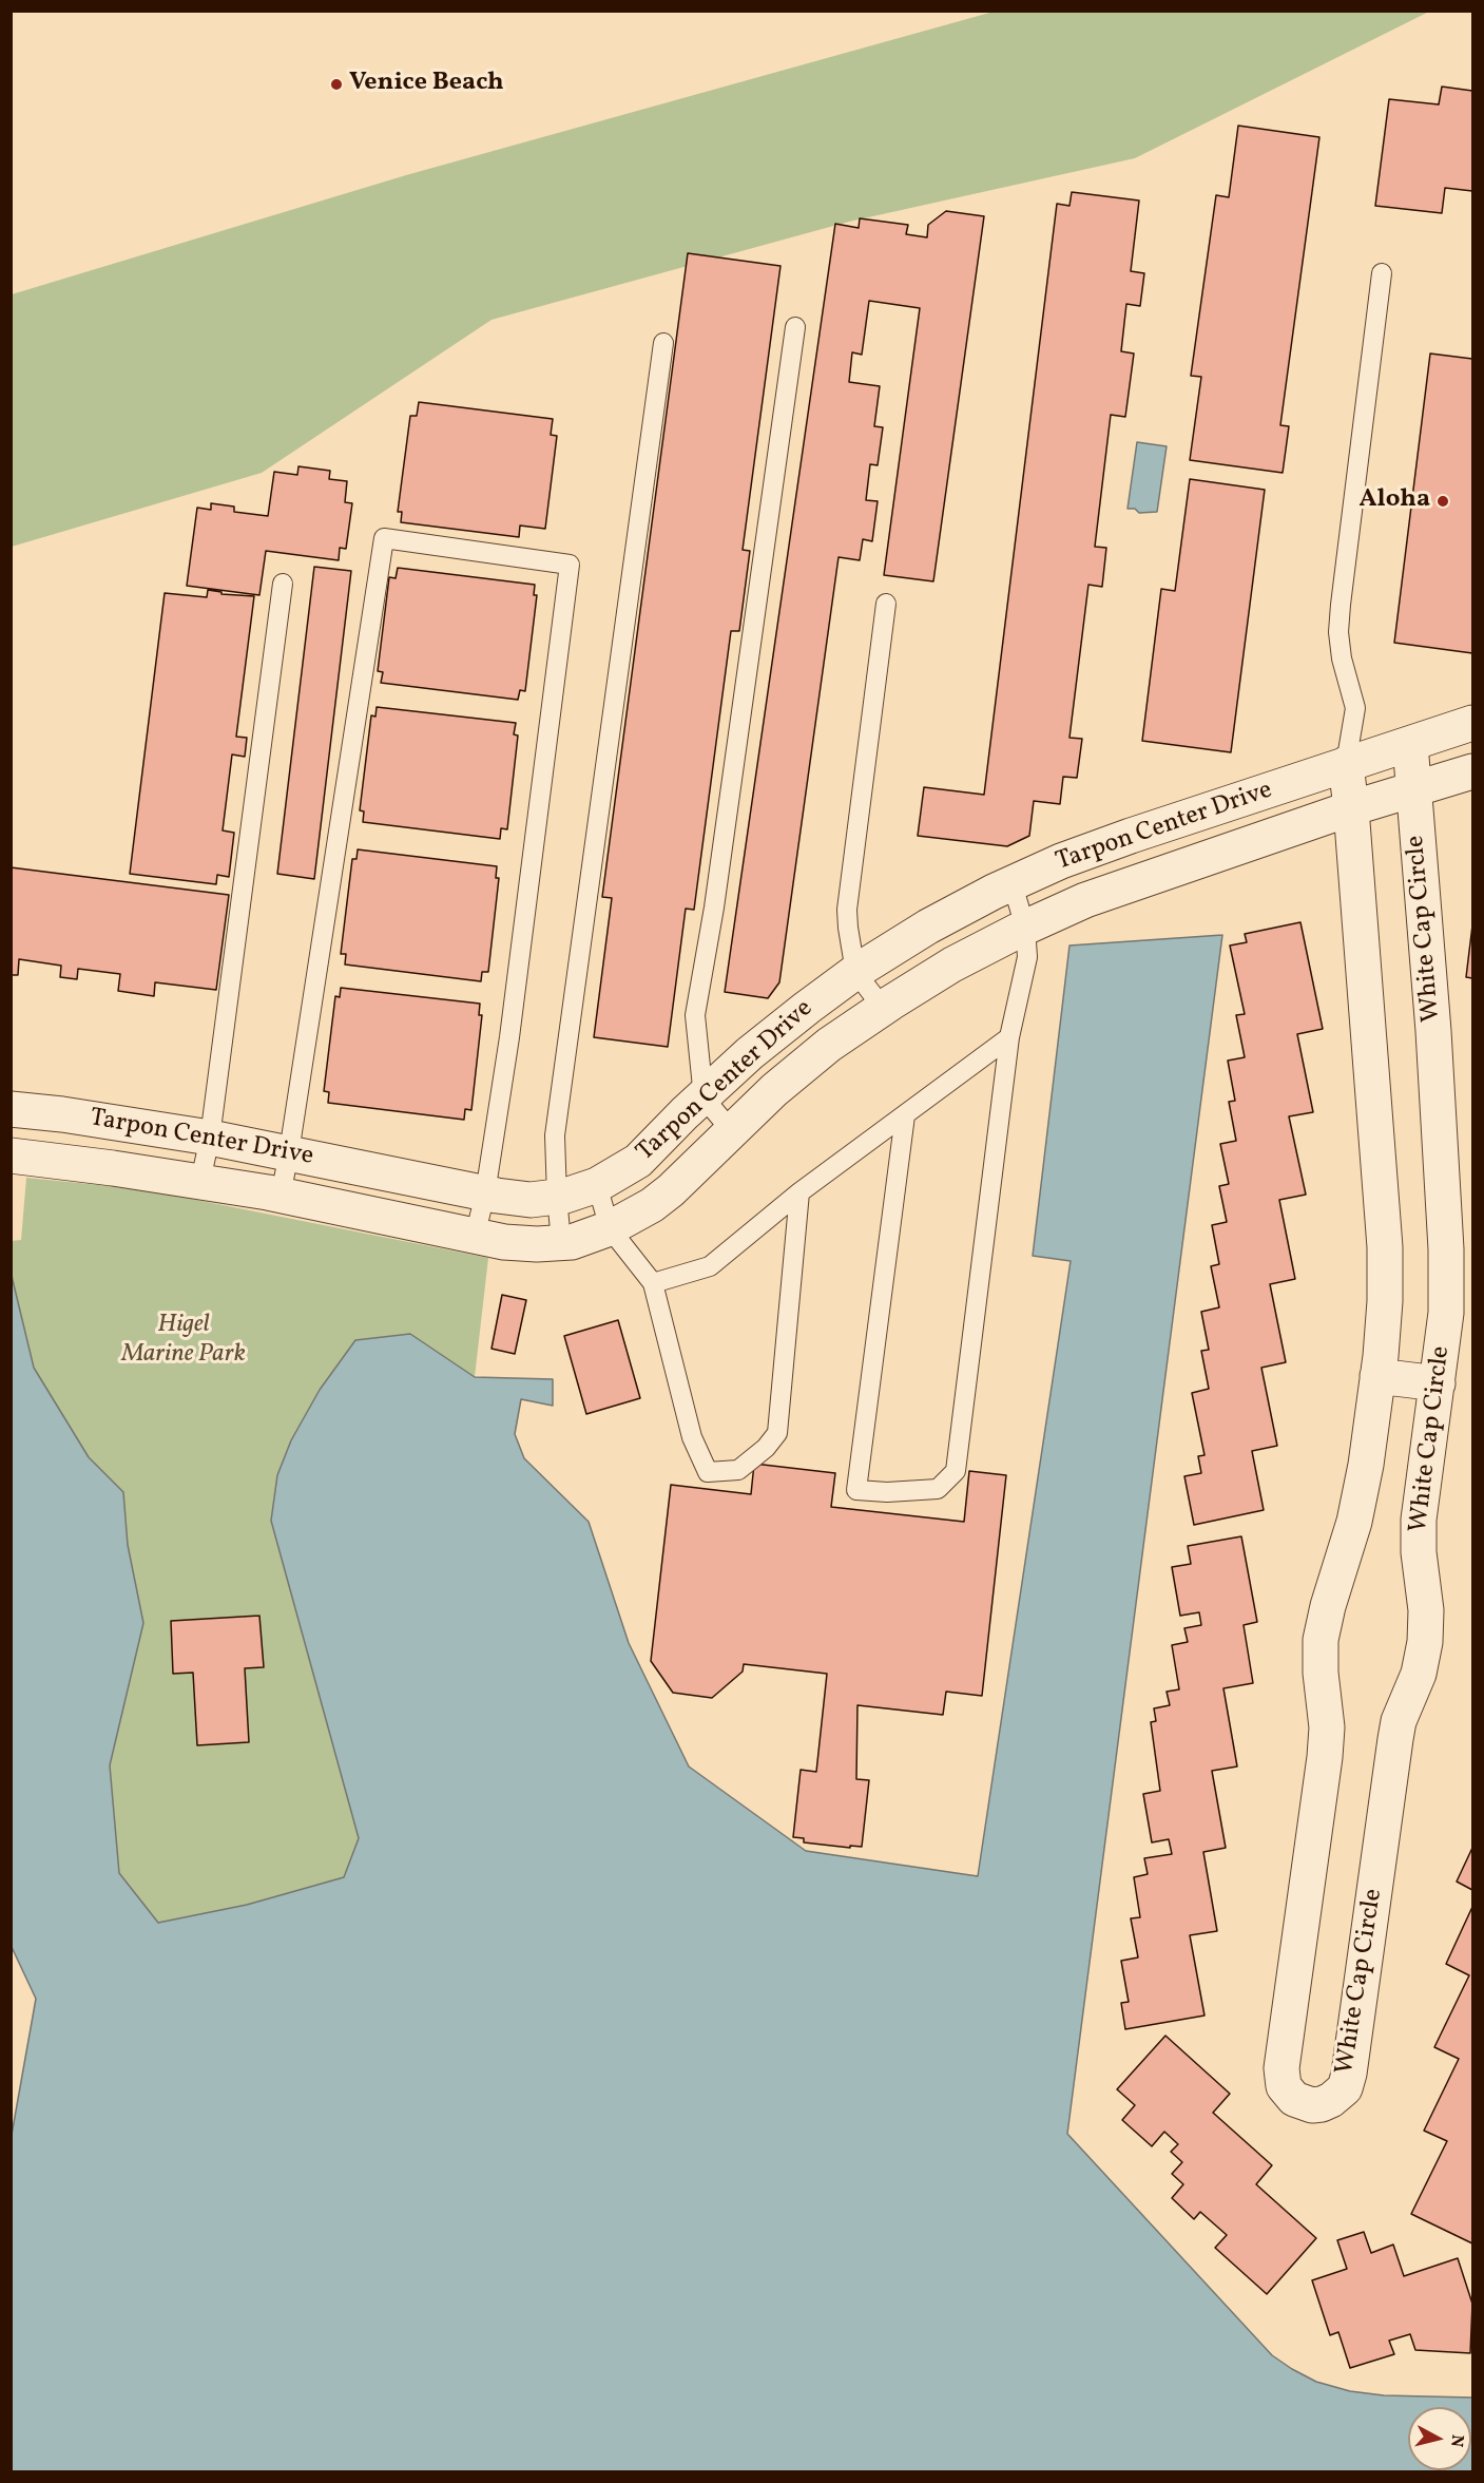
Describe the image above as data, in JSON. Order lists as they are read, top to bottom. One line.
{"streets":{"street":["Tarpon Center Drive","White Cap Circle"]},"crossings":[["Tarpon Center Drive","White Cap Circle"]],"parks":["Higel Marine Park"],"places":["Venice Beach","Aloha"],"north":"right"}
